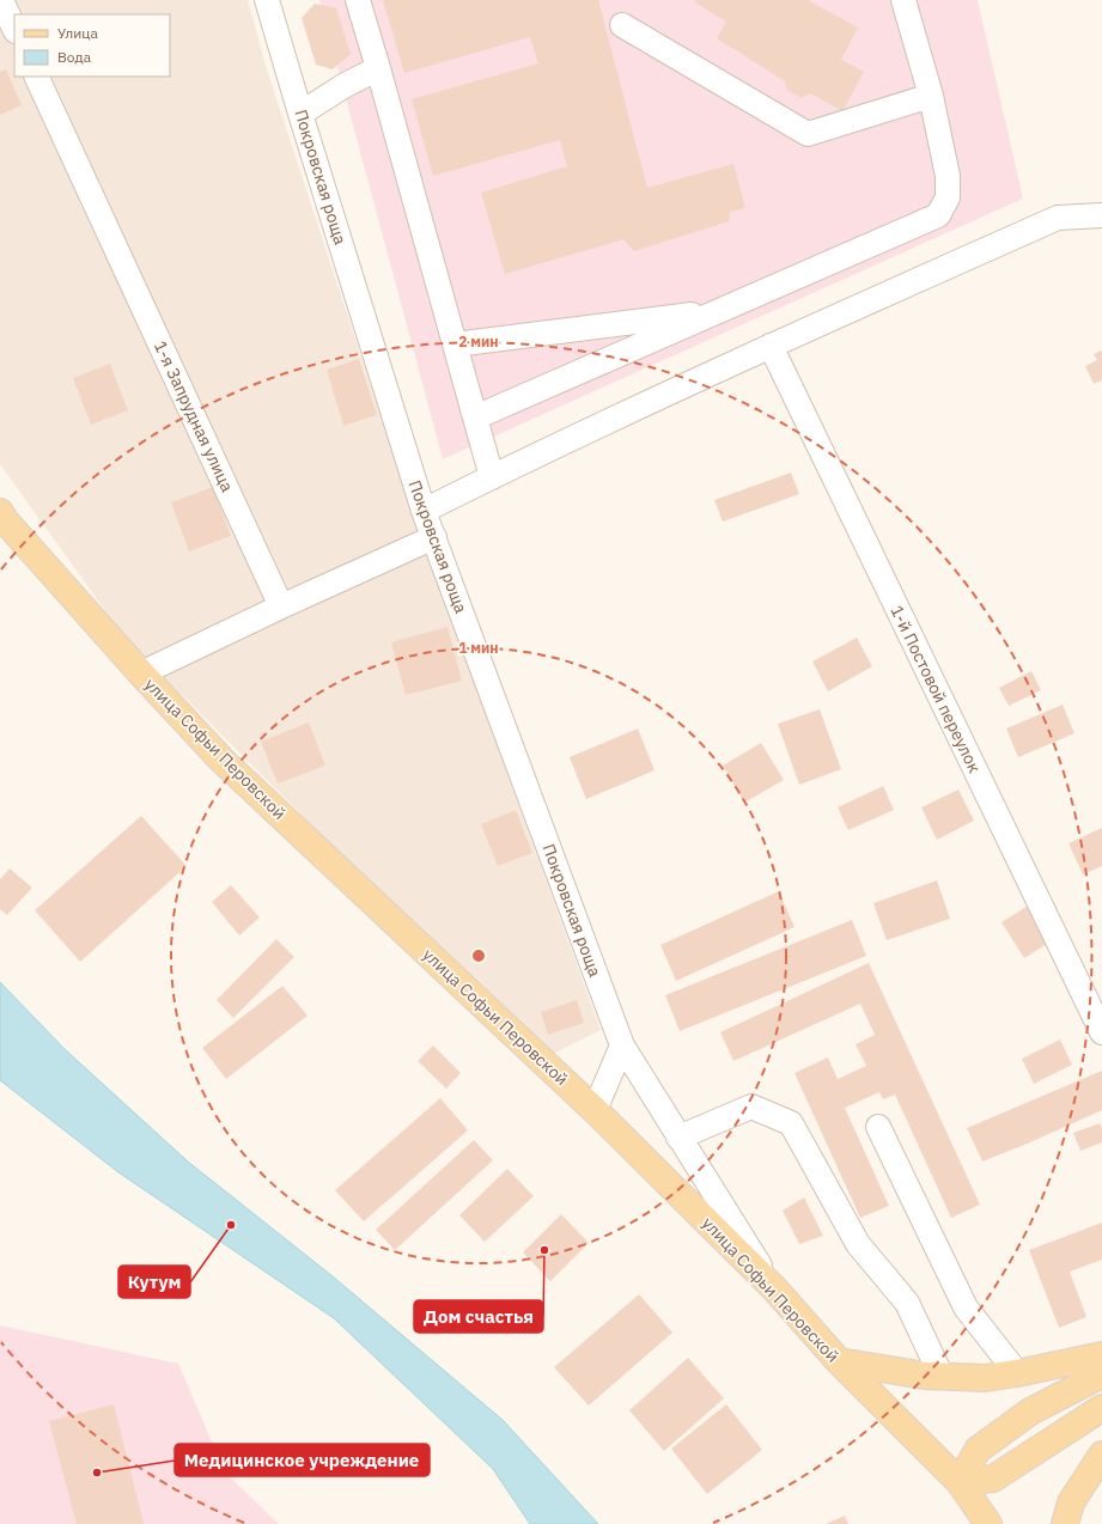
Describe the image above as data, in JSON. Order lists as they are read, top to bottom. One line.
{"streets":{"main road":["улица Софьи Перовской"],"street":["Покровская роща","1-я Запрудная улица","1-й Постовой переулок"]},"crossings":[["Покровская роща","улица Софьи Перовской"]],"places":["Кутум","Дом счастья","Медицинское учреждение"],"legend":["Улица","Вода"],"rings":["2 мин","1 мин"]}
